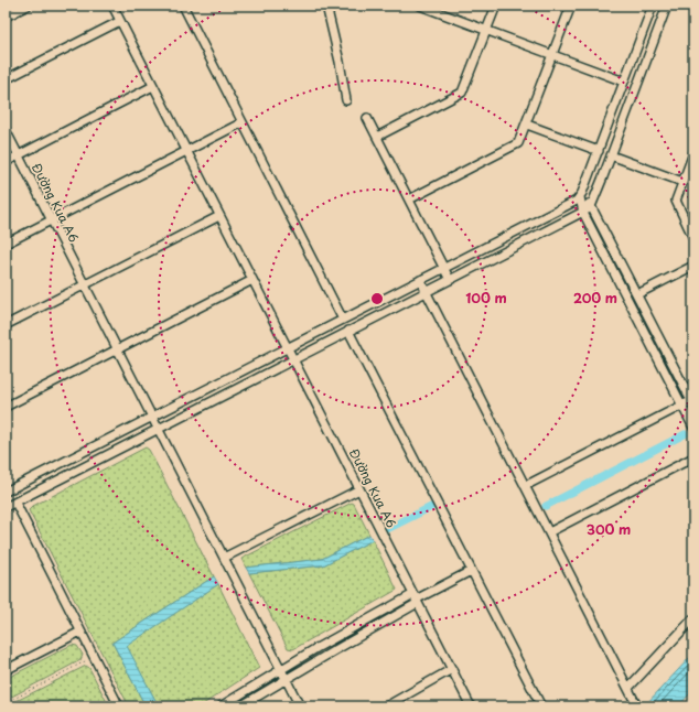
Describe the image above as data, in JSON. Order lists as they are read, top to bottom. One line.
{"streets":{"street":["Đường Kua A6"]},"rings":["100 m","200 m","300 m"]}
